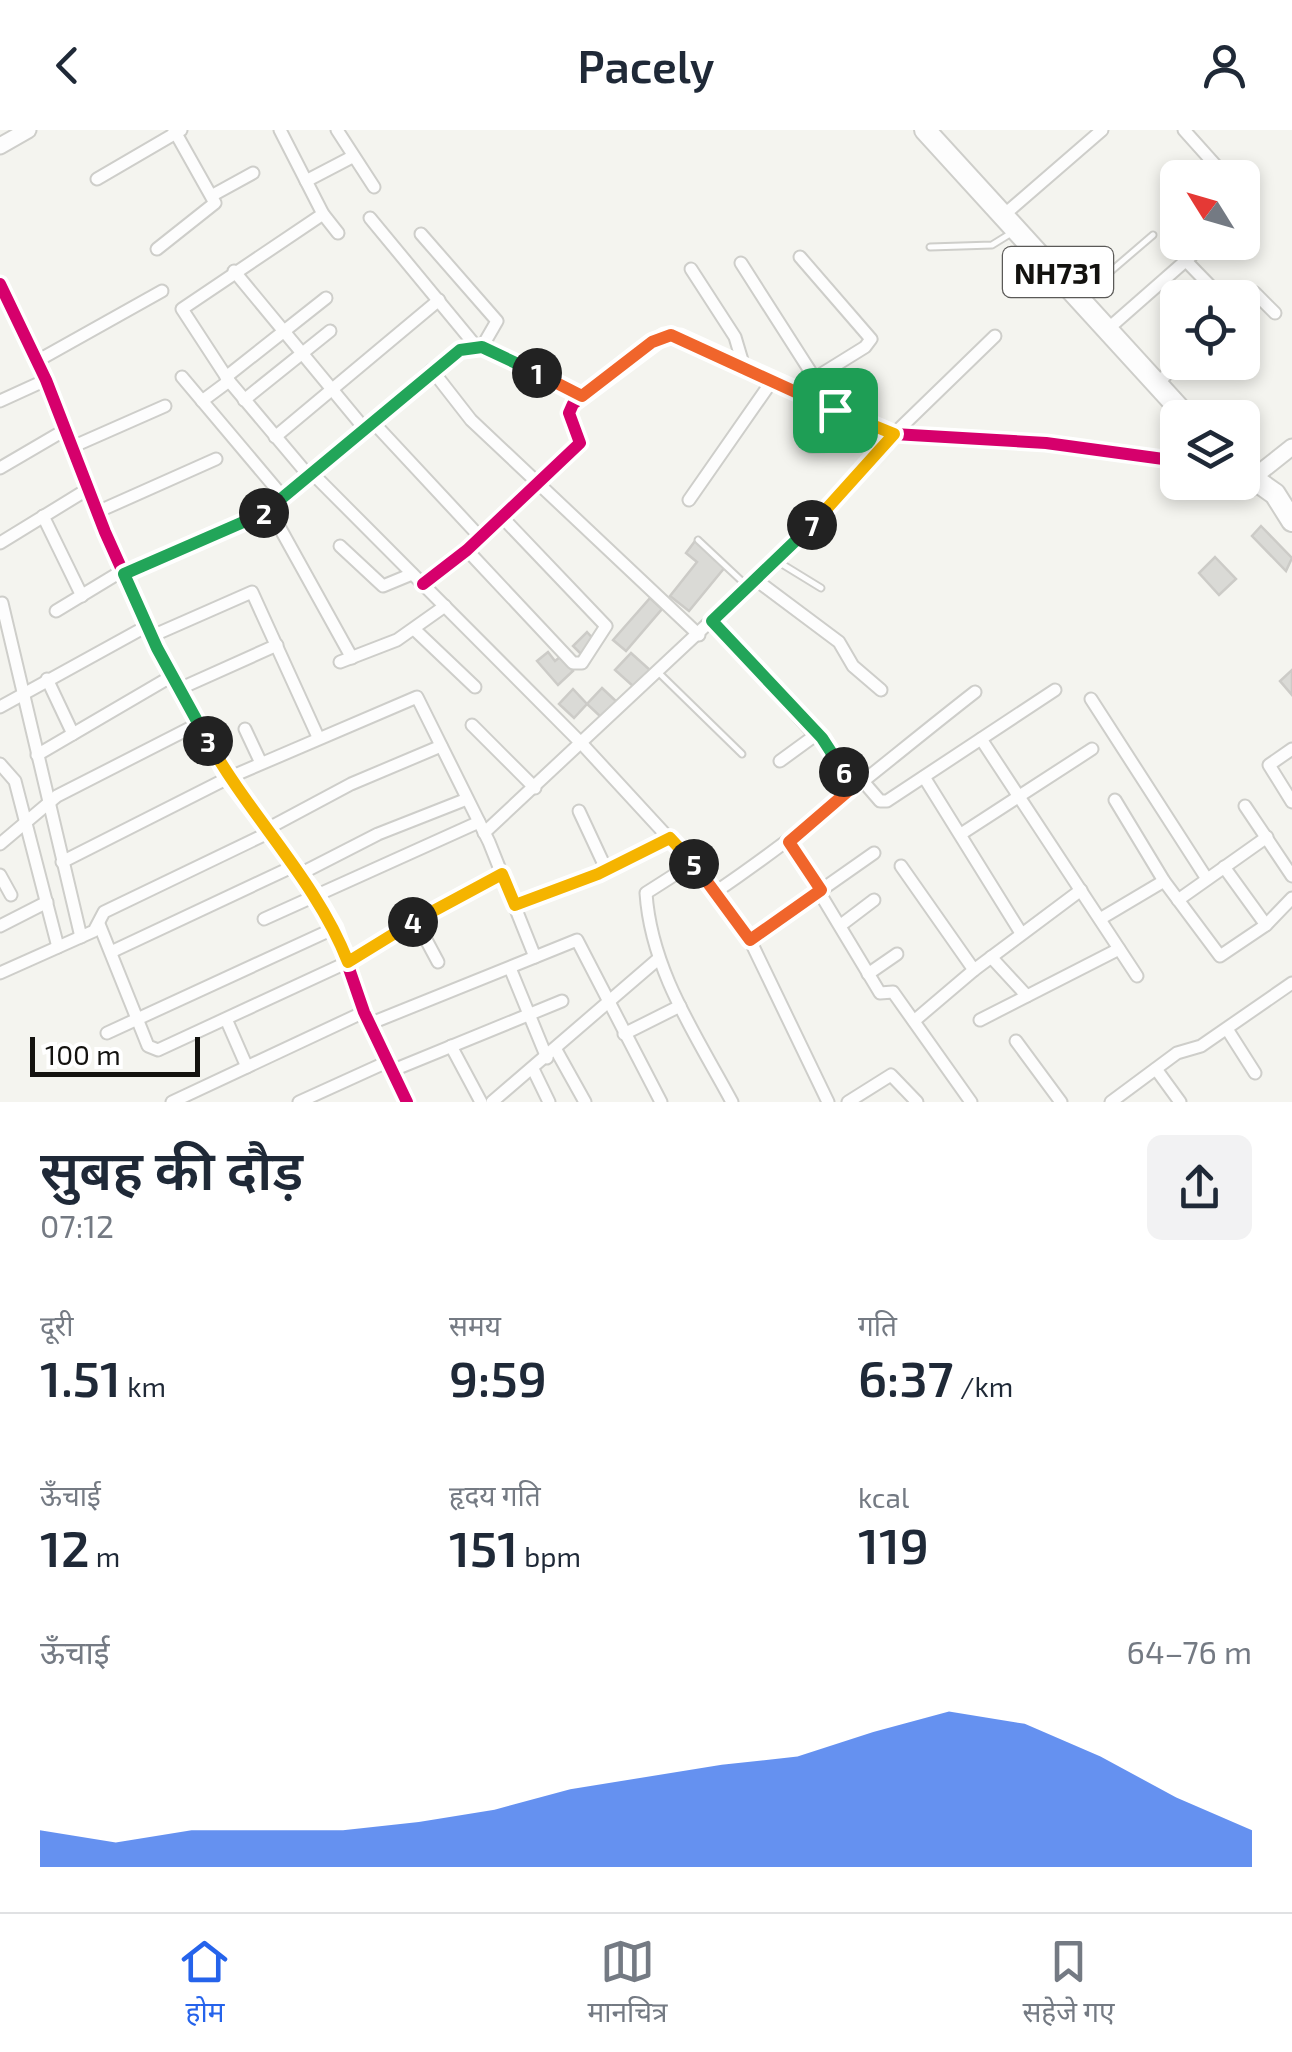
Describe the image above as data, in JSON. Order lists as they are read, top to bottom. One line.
{"streets":{"highway":["NH731"]},"scale_bar":"100 m","north":"top left","page":{"header":"Pacely","pins":["1","2","7","3","6","5","4"],"scale":"100 m","heading":["सुबह की दौड़","07:12"],"stats":[["दूरी","1.51 km"],["समय","9:59"],["गति","6:37 /km"],["ऊँचाई","12 m"],["हृदय गति","151 bpm"],["kcal","119"]],"chart":["ऊँचाई","64–76 m"],"tabs":["होम","मानचित्र","सहेजे गए"]}}
